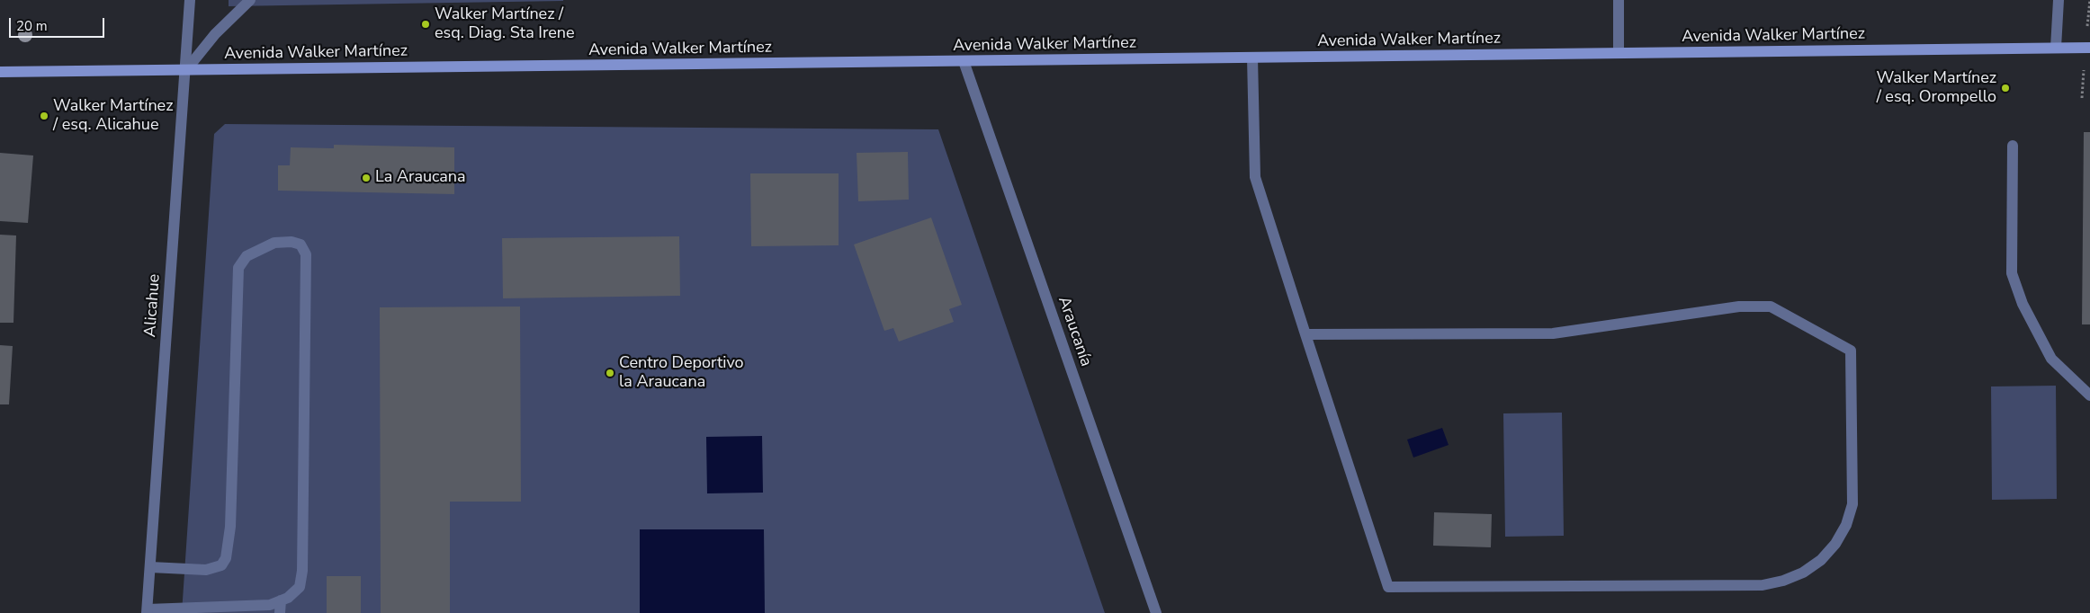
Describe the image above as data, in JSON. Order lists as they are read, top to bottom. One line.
{"streets":{"main road":["Avenida Walker Martínez"],"street":["Alicahue","Araucanía"]},"crossings":[["Avenida Walker Martínez","Alicahue"],["Avenida Walker Martínez","Araucanía"]],"places":["Walker Martínez / esq. Diag. Sta Irene","Walker Martínez / esq. Orompello","Walker Martínez / esq. Alicahue","La Araucana","Centro Deportivo la Araucana"],"scale_bar":"20 m"}
